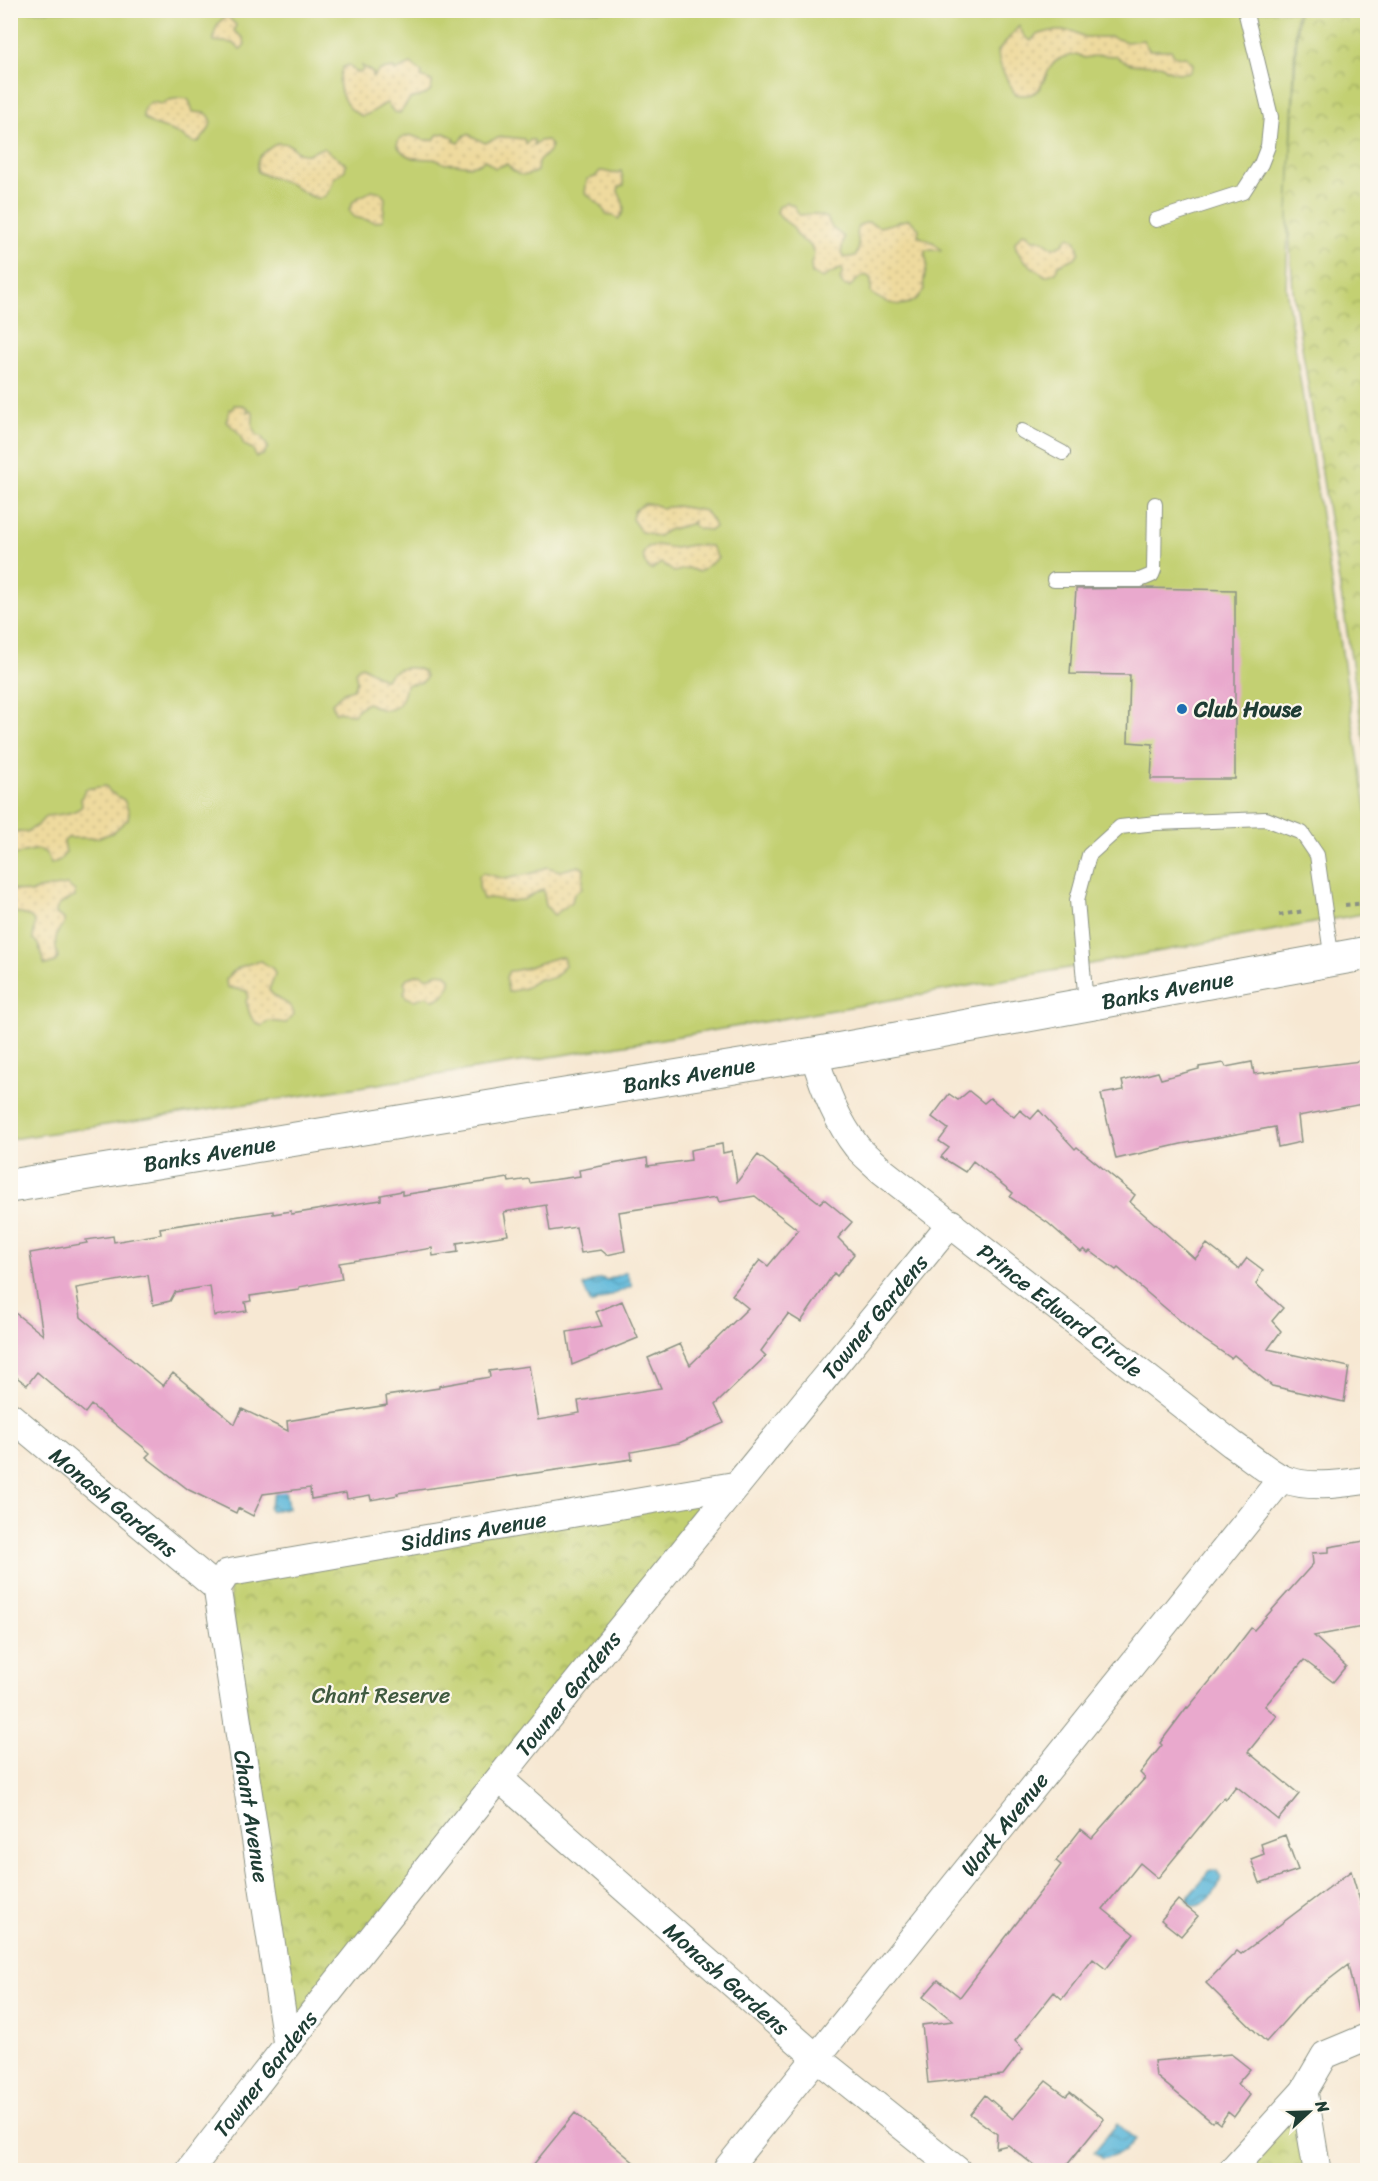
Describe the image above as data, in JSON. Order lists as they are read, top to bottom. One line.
{"streets":{"street":["Banks Avenue","Prince Edward Circle","Towner Gardens","Monash Gardens","Siddins Avenue","Chant Avenue","Wark Avenue"]},"crossings":[["Banks Avenue","Prince Edward Circle"],["Prince Edward Circle","Towner Gardens"],["Prince Edward Circle","Wark Avenue"],["Towner Gardens","Monash Gardens"],["Towner Gardens","Siddins Avenue"],["Towner Gardens","Chant Avenue"],["Monash Gardens","Siddins Avenue"],["Monash Gardens","Chant Avenue"],["Monash Gardens","Wark Avenue"],["Siddins Avenue","Chant Avenue"]],"parks":["Chant Reserve"],"places":["Club House"],"north":"right"}
